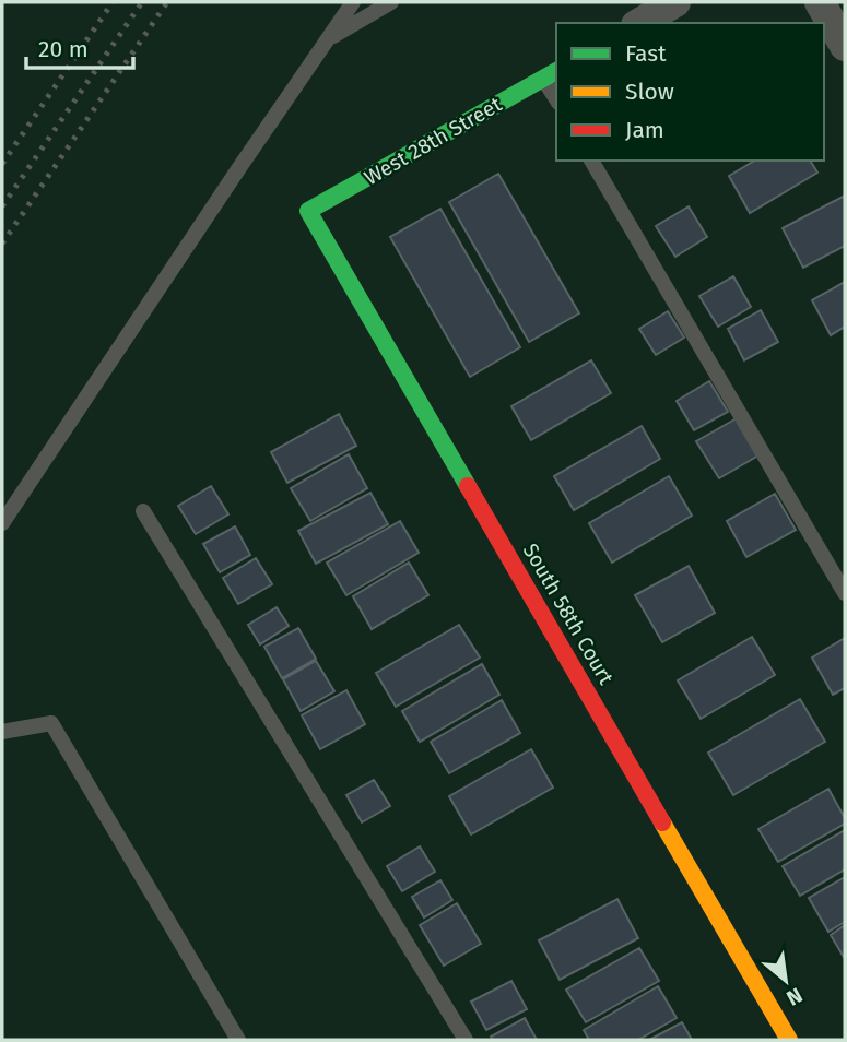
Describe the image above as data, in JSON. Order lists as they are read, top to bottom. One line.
{"streets":{"street":["West 28th Street","South 58th Court"]},"crossings":[["West 28th Street","South 58th Court"]],"legend":["Fast","Slow","Jam"],"scale_bar":"20 m","north":"bottom right"}
